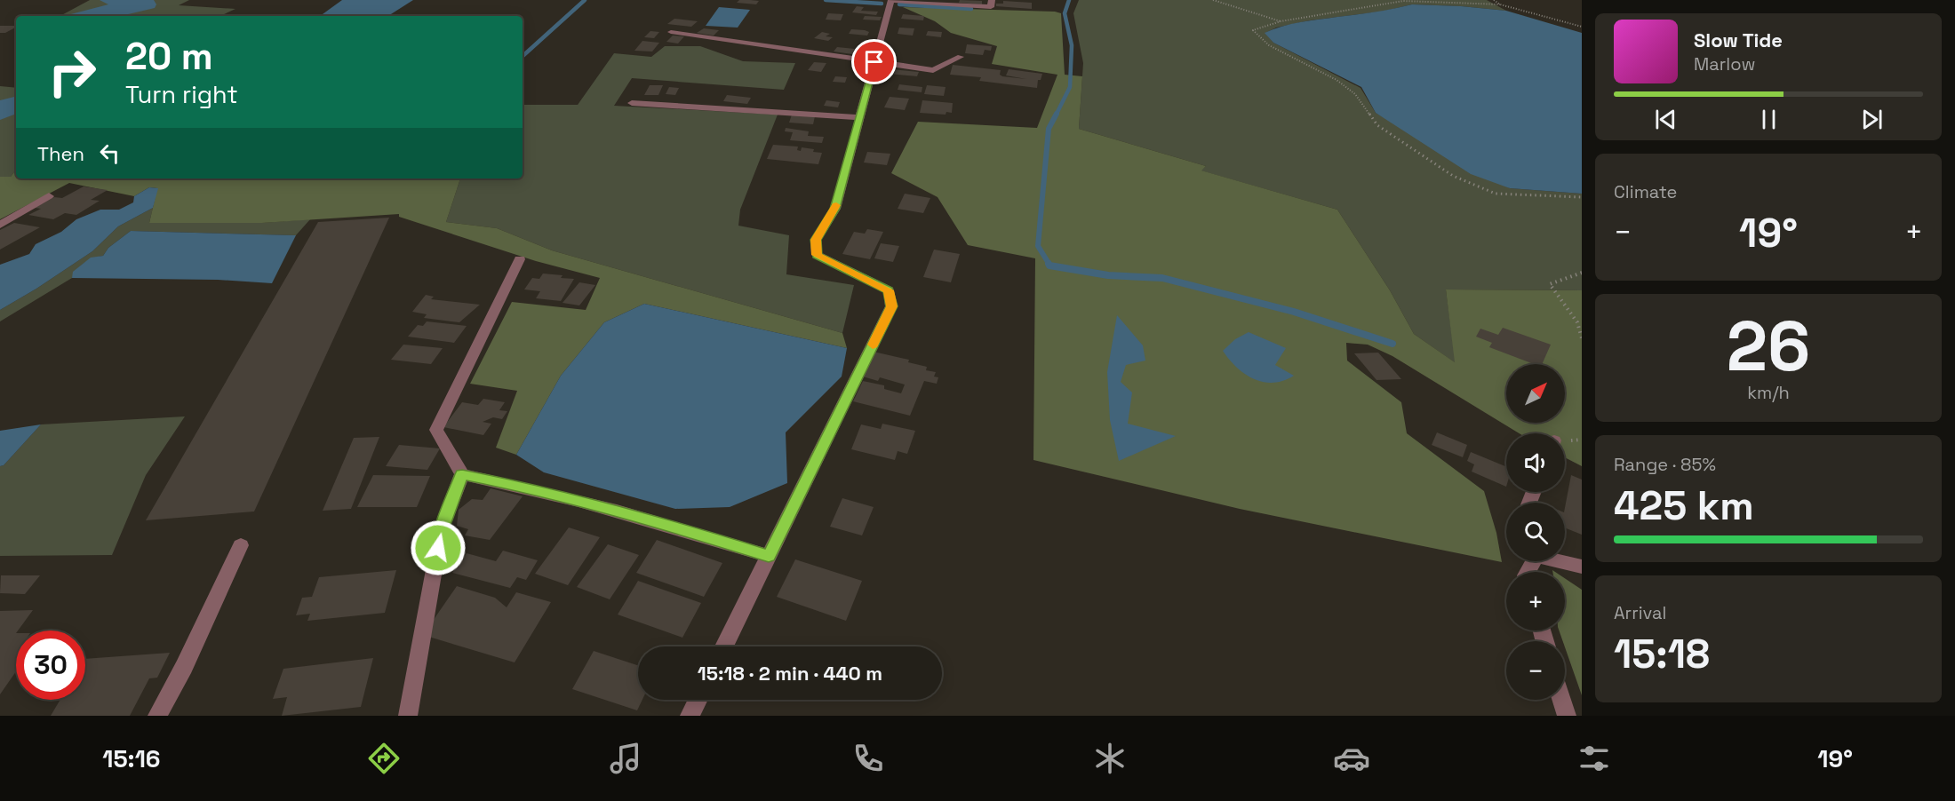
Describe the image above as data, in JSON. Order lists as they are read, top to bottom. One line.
{"north":"top right","page":{"turn":["20 m","Turn right"],"song":["Slow Tide","Marlow"],"then":"Then","tile":["Climate",["26","km/h"],["Range · 85%","425 km"],["Arrival","15:18"]],"heat":["−","19°","+"],"map_buttons":["+","−"],"limit":"30","trip":"15:18 · 2 min · 440 m","tabs":["15:16","19°"]}}
